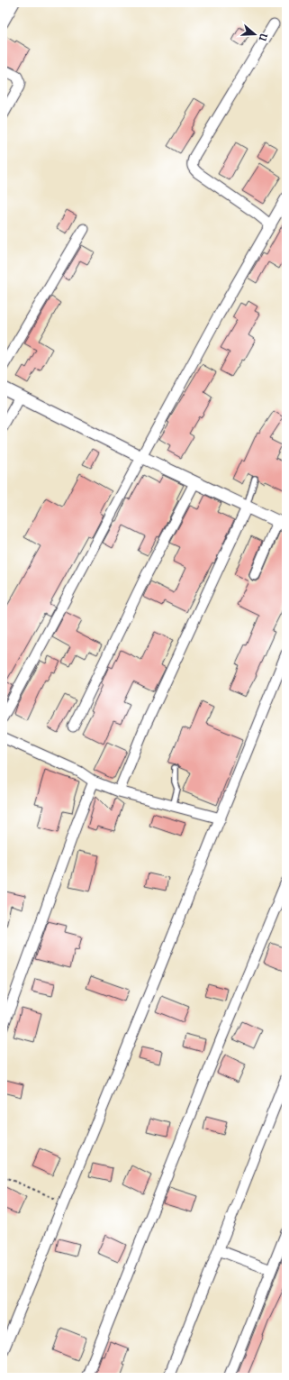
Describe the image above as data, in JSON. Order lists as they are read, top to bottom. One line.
{"north":"right"}
